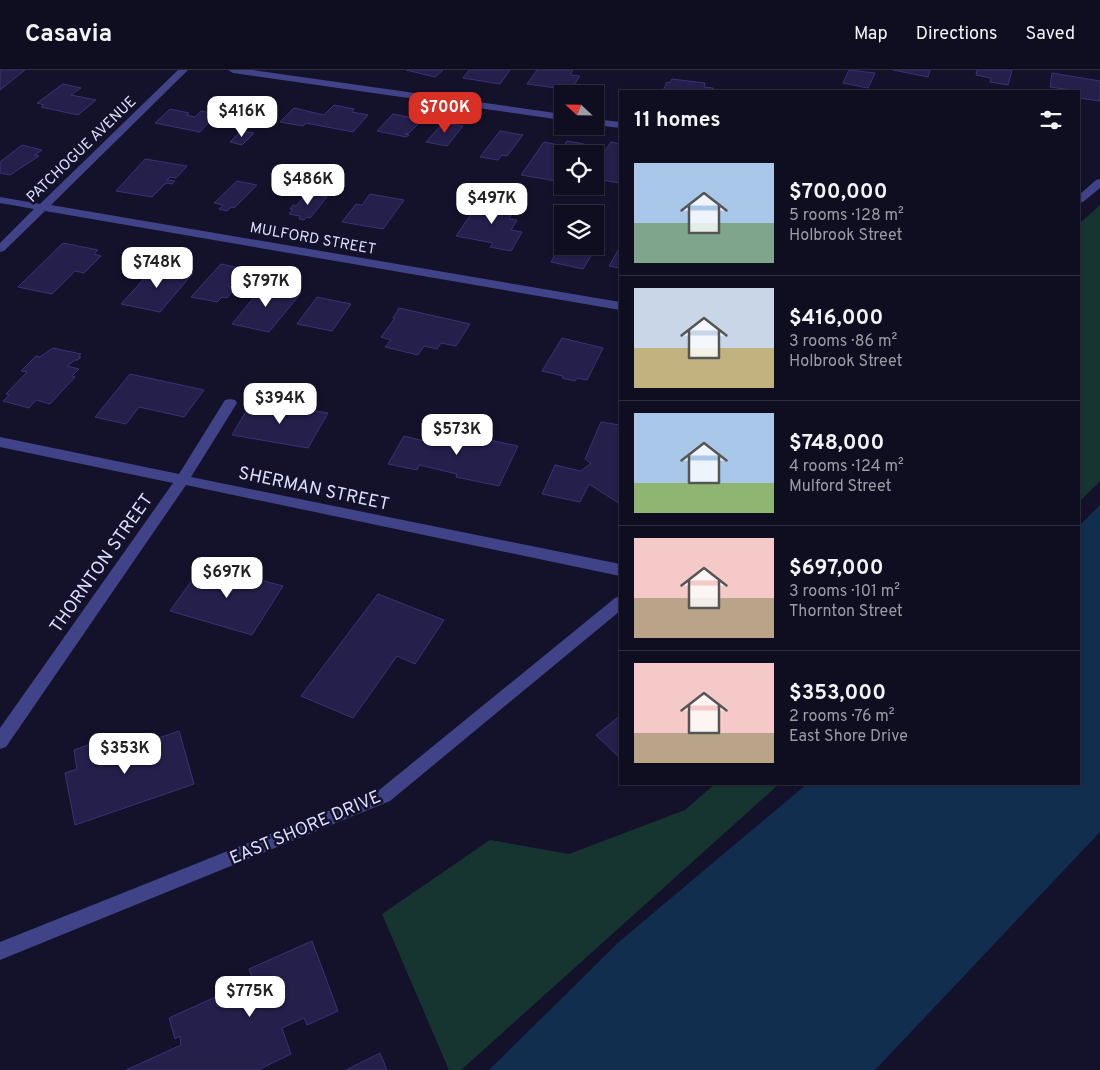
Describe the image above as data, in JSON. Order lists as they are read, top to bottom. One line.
{"streets":{"street":["PATCHOGUE AVENUE","MULFORD STREET","SHERMAN STREET","THORNTON STREET","EAST SHORE DRIVE"]},"crossings":[["PATCHOGUE AVENUE","MULFORD STREET"],["SHERMAN STREET","THORNTON STREET"]],"north":"left","page":{"header":"Casavia","nav":["Map","Directions","Saved"],"heading":"11 homes","price":["$700K","$416K","$486K","$497K","$748K","$797K","$394K","$573K","$697K","$353K","$775K"],"list":[{"name":"$700,000","note":"5 rooms · 128 m² · Holbrook Street"},{"name":"$416,000","note":"3 rooms · 86 m² · Holbrook Street"},{"name":"$748,000","note":"4 rooms · 124 m² · Mulford Street"},{"name":"$697,000","note":"3 rooms · 101 m² · Thornton Street"},{"name":"$353,000","note":"2 rooms · 76 m² · East Shore Drive"}]}}
